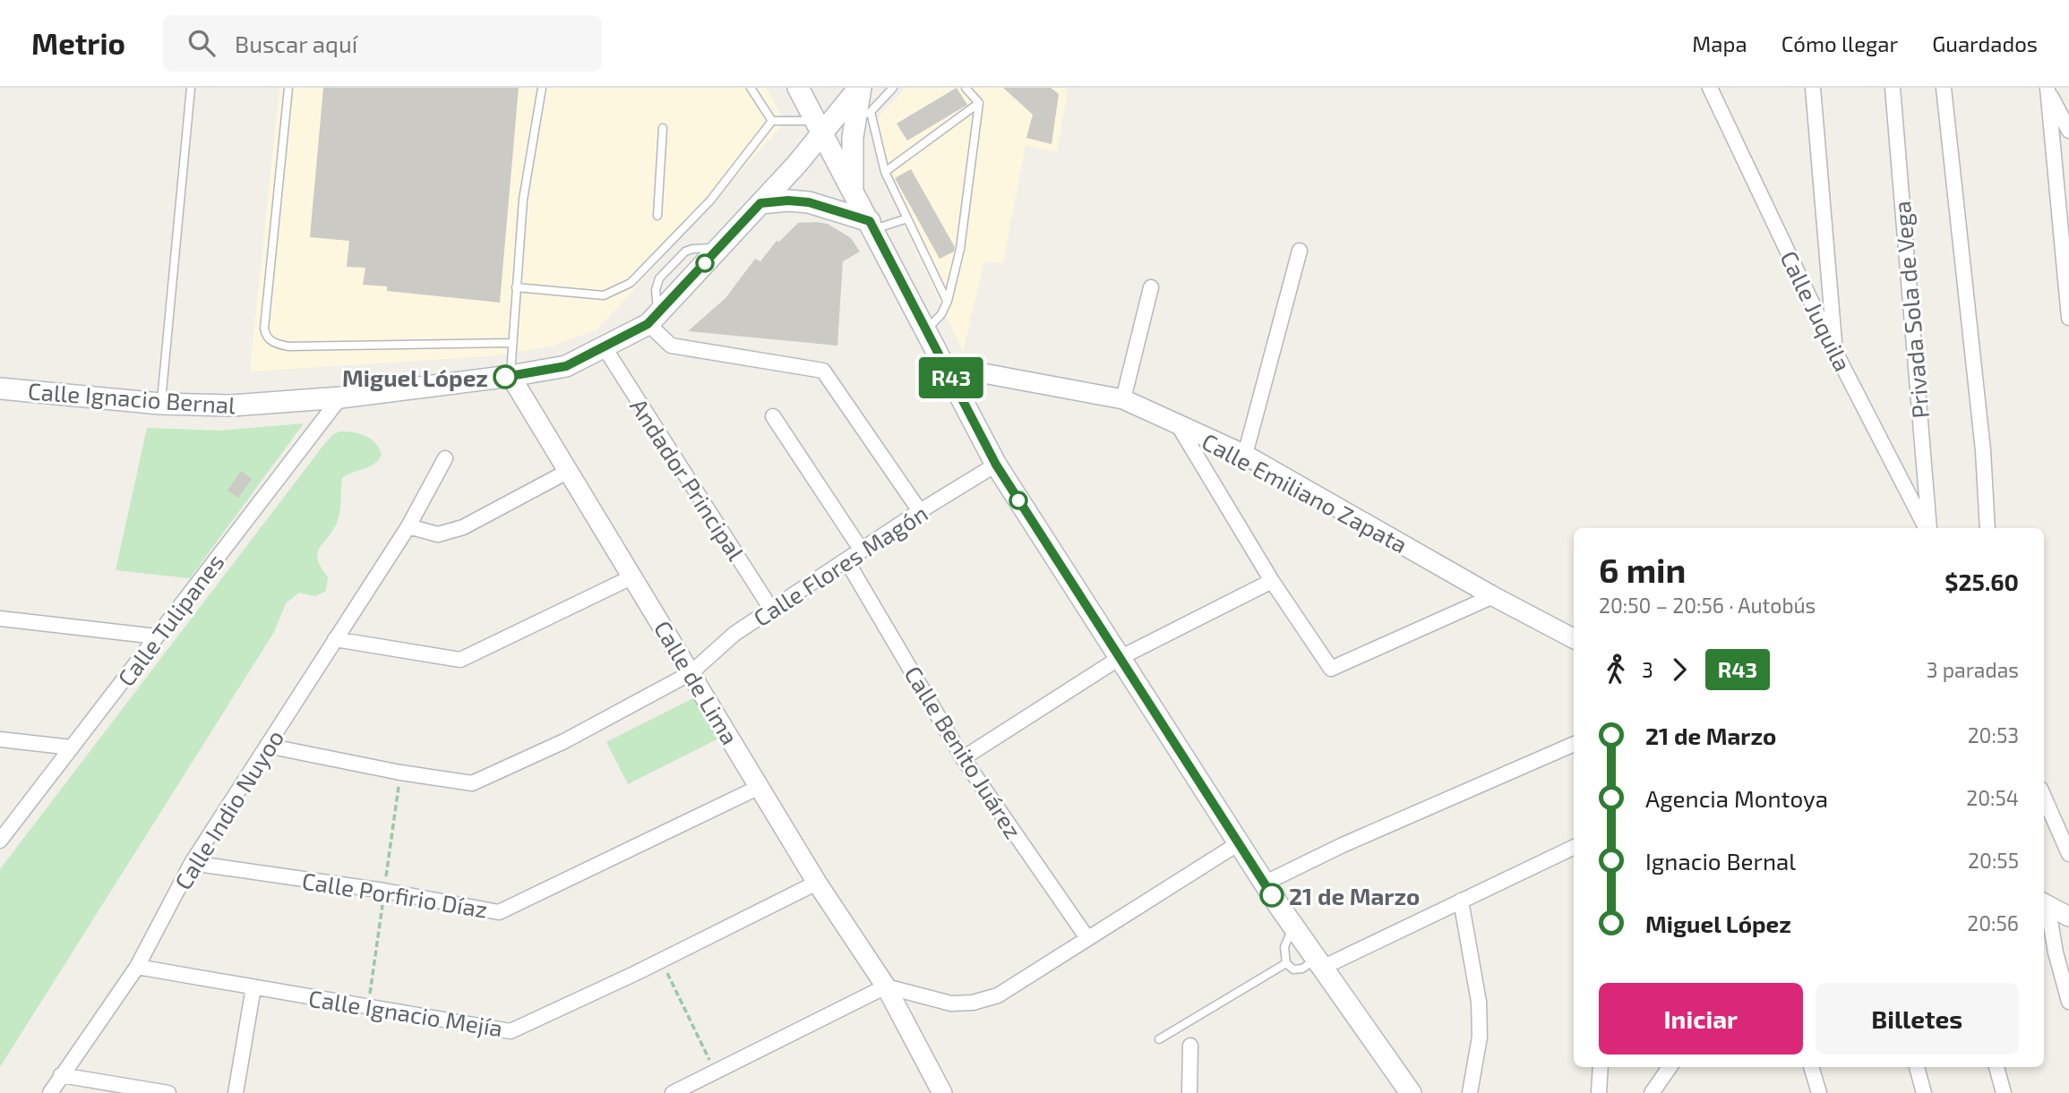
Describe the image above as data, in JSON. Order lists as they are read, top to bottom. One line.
{"streets":{"main road":["Calle Ignacio Bernal"],"street":["Privada Sola de Vega","Calle Juquila","Andador Principal","Calle Emiliano Zapata","Calle Flores Magón","Calle Tulipanes","Calle de Lima","Calle Benito Juárez","Calle Indio Nuyoo","Calle Porfirio Díaz","Calle Ignacio Mejía"]},"crossings":[["Calle Ignacio Bernal","Andador Principal"],["Calle Ignacio Bernal","Calle Tulipanes"],["Calle Ignacio Bernal","Calle de Lima"],["Andador Principal","Calle Flores Magón"],["Calle Flores Magón","Calle de Lima"],["Calle Flores Magón","Calle Benito Juárez"],["Calle Flores Magón","Calle Indio Nuyoo"],["Calle de Lima","Calle Porfirio Díaz"],["Calle de Lima","Calle Ignacio Mejía"],["Calle Indio Nuyoo","Calle Porfirio Díaz"],["Calle Indio Nuyoo","Calle Ignacio Mejía"]],"places":["Miguel López","21 de Marzo"],"lines":["bus line R43"],"page":{"header":"Metrio","search":"Buscar aquí","nav":["Mapa","Cómo llegar","Guardados"],"on_map":"R43","heading":["6 min","20:50 – 20:56 · Autobús","$25.60"],"legs":["3","R43","3 paradas"],"list":[{"name":"21 de Marzo","value":"20:53"},{"name":"Agencia Montoya","value":"20:54"},{"name":"Ignacio Bernal","value":"20:55"},{"name":"Miguel López","value":"20:56"}],"buttons":["Iniciar","Billetes"]}}
